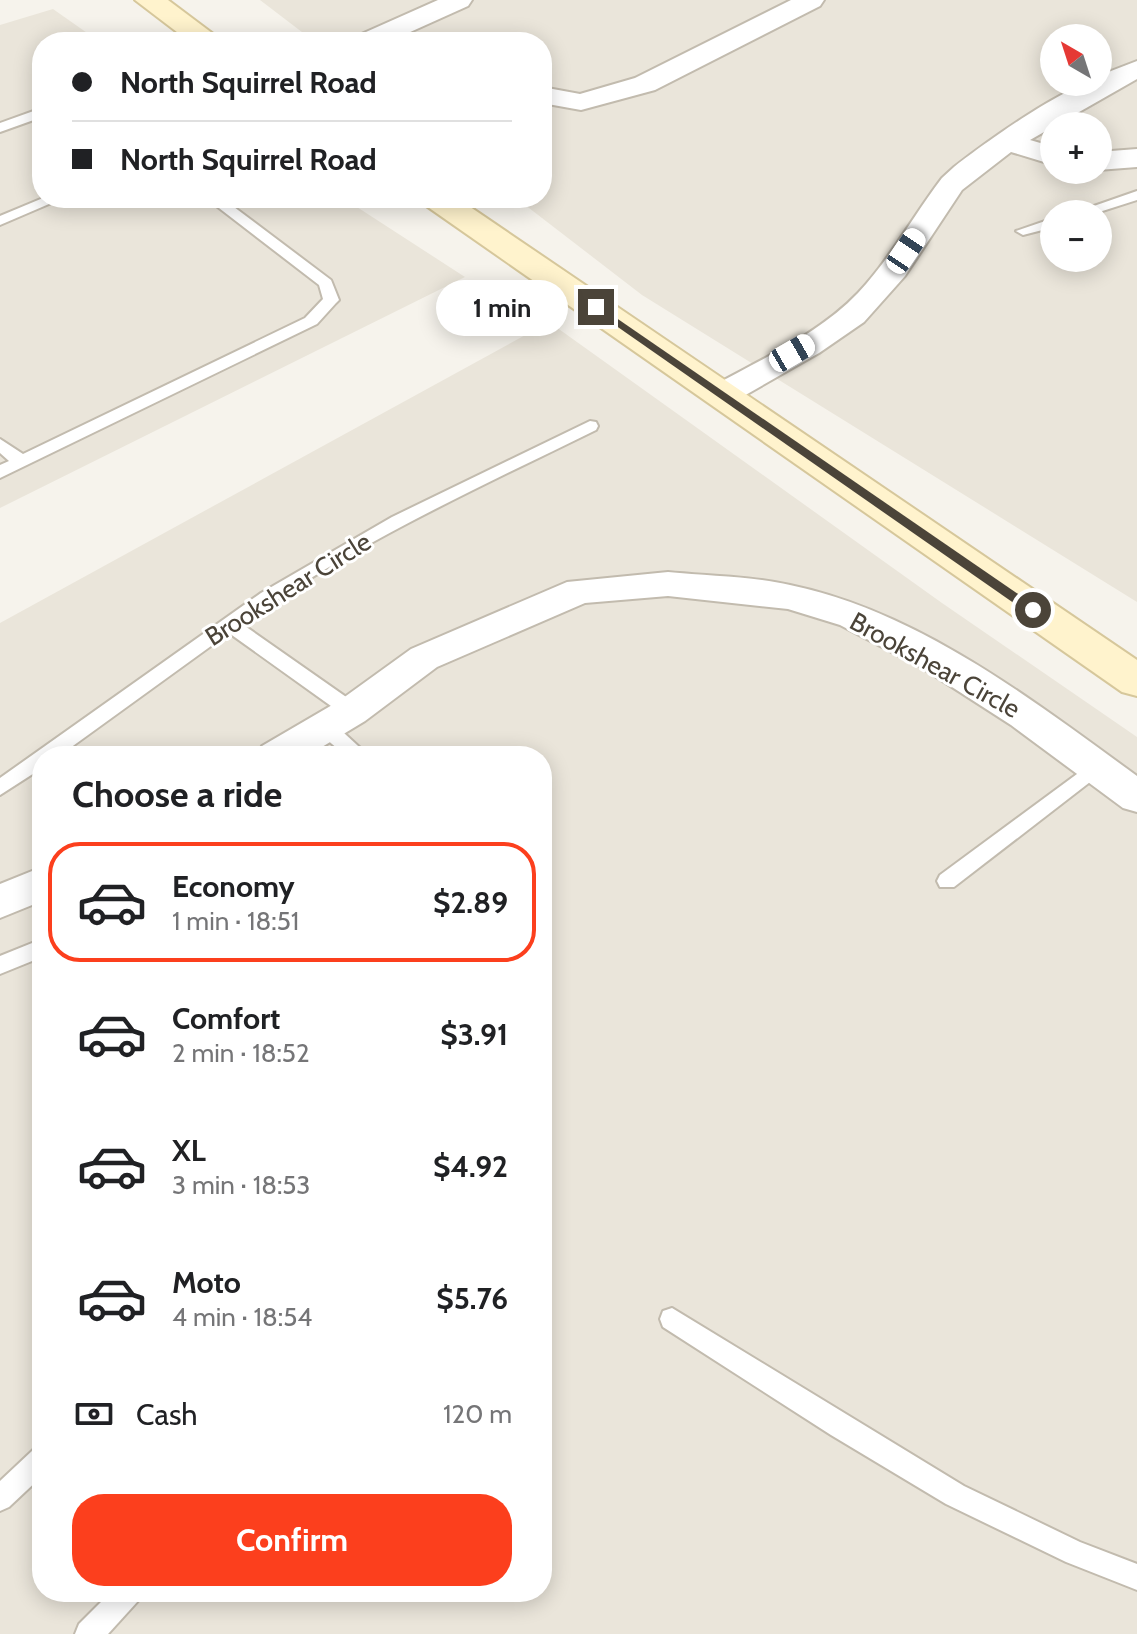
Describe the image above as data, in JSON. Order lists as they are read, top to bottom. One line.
{"streets":{"street":["Brookshear Circle"]},"north":"top left","page":{"map_buttons":["+","−"],"banner":["North Squirrel Road","North Squirrel Road"],"bubble":"1 min","heading":"Choose a ride","list":[{"name":"Economy","note":"1 min · 18:51","value":"$2.89"},{"name":"Comfort","note":"2 min · 18:52","value":"$3.91"},{"name":"XL","note":"3 min · 18:53","value":"$4.92"},{"name":"Moto","note":"4 min · 18:54","value":"$5.76"}],"pay":["Cash","120 m"],"buttons":"Confirm"}}
